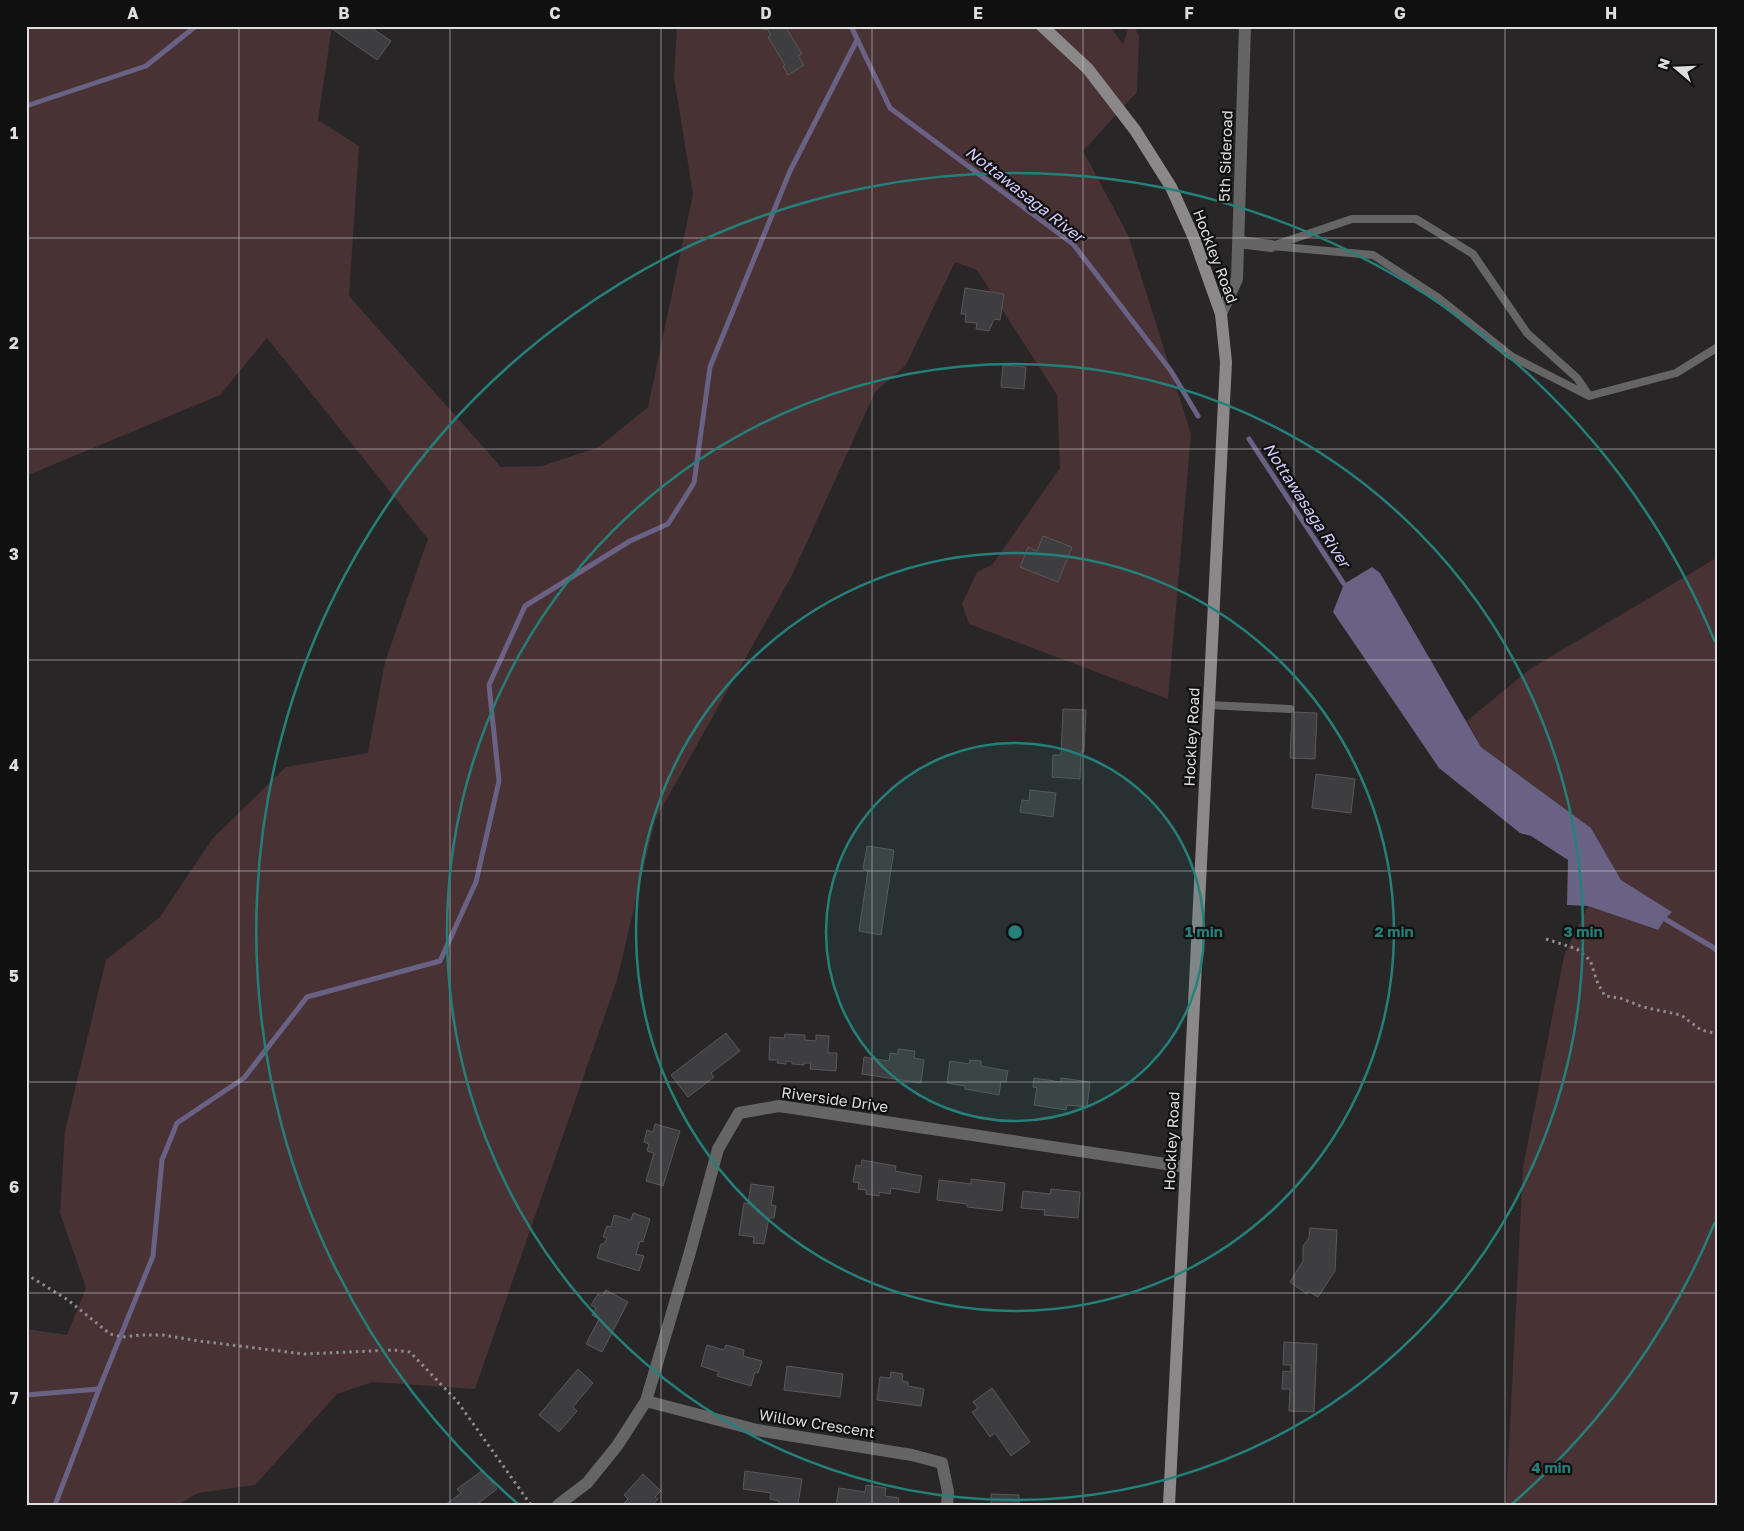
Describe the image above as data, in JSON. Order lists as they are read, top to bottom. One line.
{"streets":{"main road":["Hockley Road"],"street":["5th Sideroad","Riverside Drive","Willow Crescent"]},"crossings":[["5th Sideroad","Hockley Road"],["Hockley Road","Riverside Drive"],["Riverside Drive","Willow Crescent"]],"water":["Nottawasaga River"],"north":"left","grid":{"columns":["A","B","C","D","E","F","G","H"],"rows":["1","2","3","4","5","6","7"]},"rings":["1 min","2 min","3 min","4 min"]}
